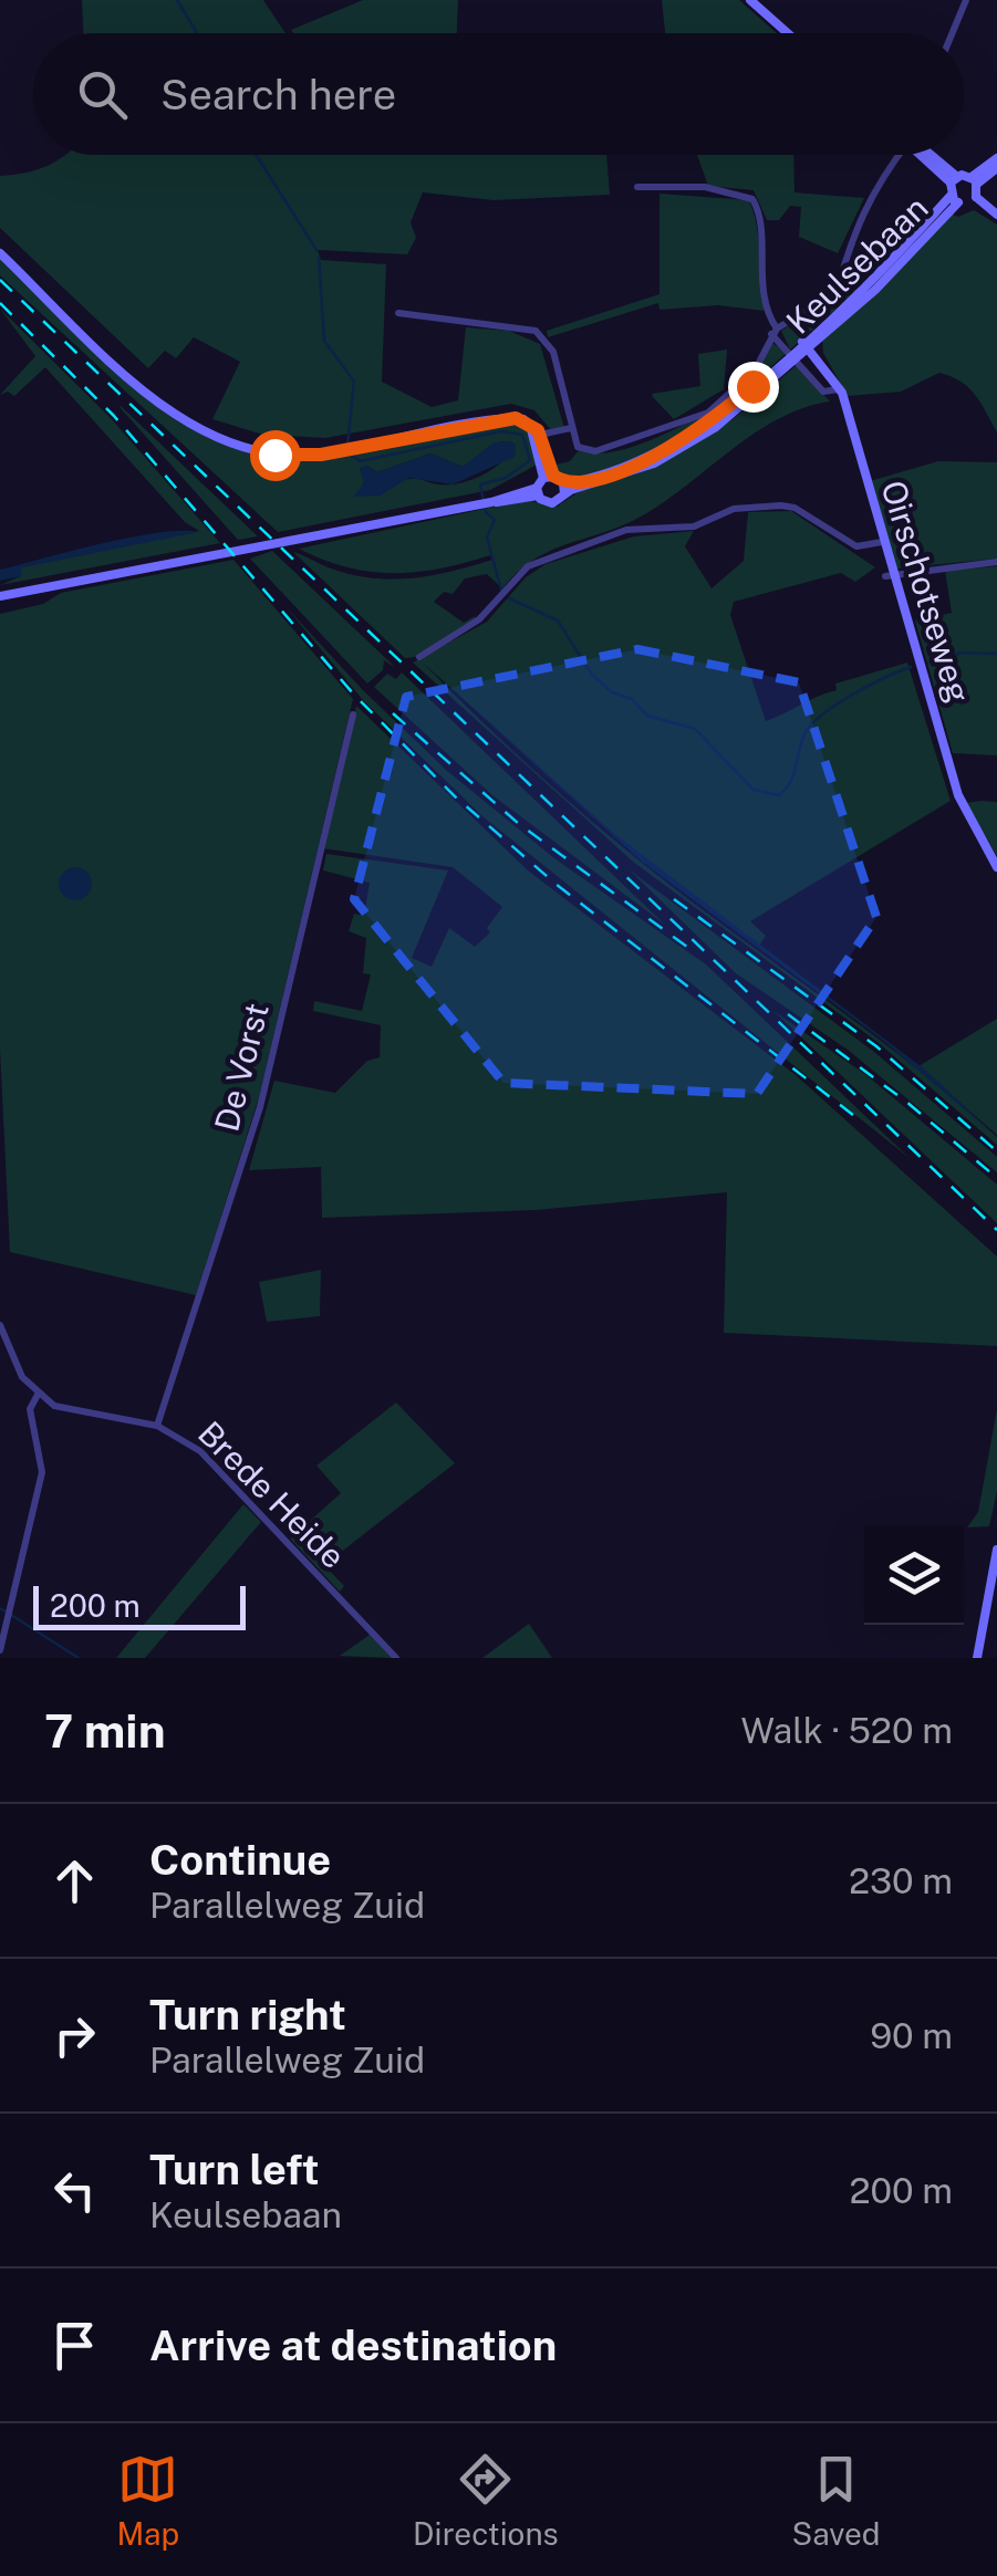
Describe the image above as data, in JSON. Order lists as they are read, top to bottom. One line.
{"streets":{"main road":["Keulsebaan","Oirschotseweg"],"street":["De Vorst","Brede Heide"]},"crossings":[["Keulsebaan","Oirschotseweg"],["De Vorst","Brede Heide"]],"scale_bar":"200 m","page":{"search":"Search here","scale":"200 m","heading":["7 min","Walk · 520 m"],"list":[["Continue","Parallelweg Zuid","230 m"],["Turn right","Parallelweg Zuid","90 m"],["Turn left","Keulsebaan","200 m"],"Arrive at destination"],"nav":["Map","Directions","Saved"]}}
